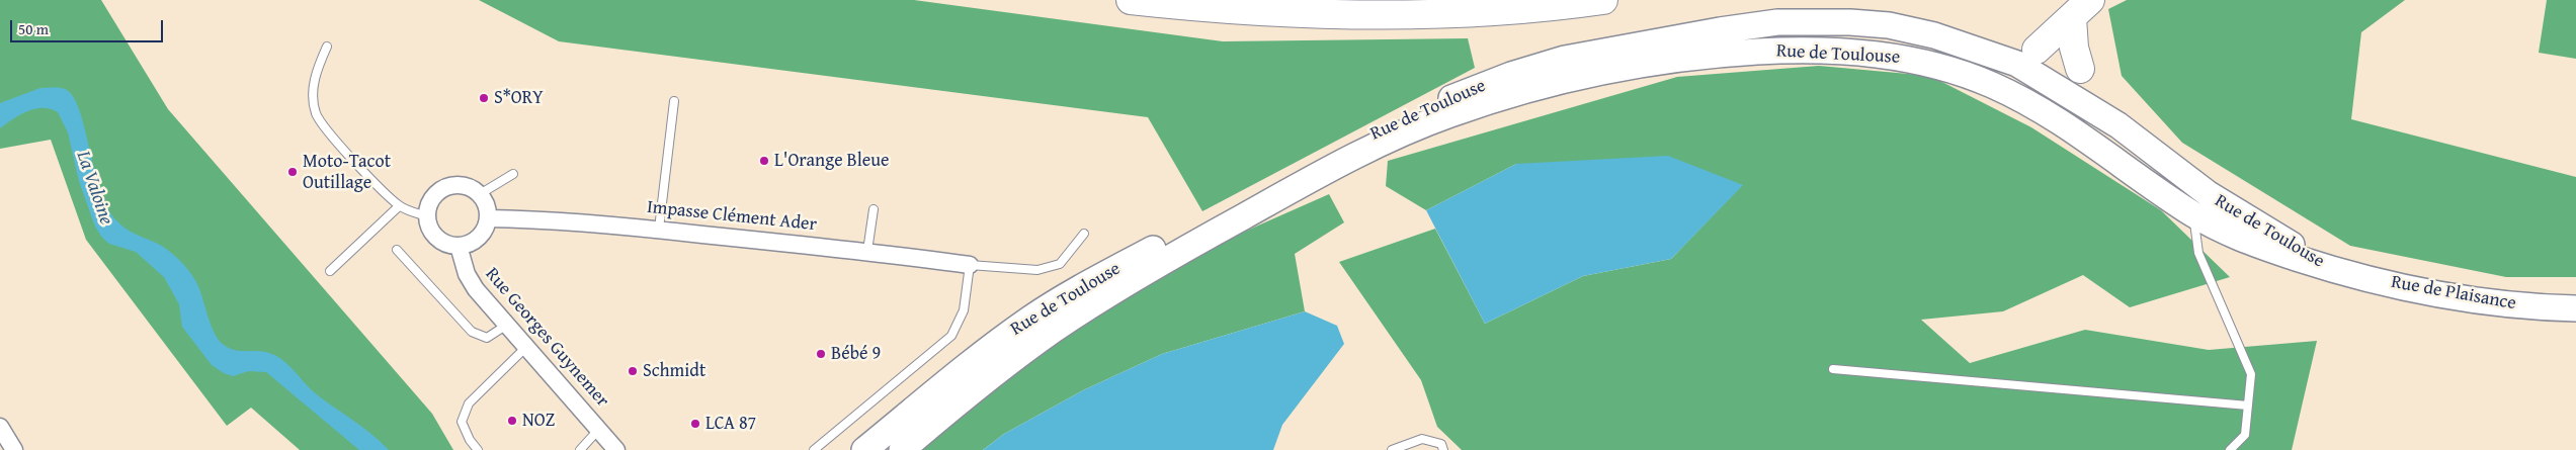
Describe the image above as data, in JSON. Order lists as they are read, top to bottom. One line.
{"streets":{"main road":["Rue de Toulouse","Rue de Plaisance"],"street":["Impasse Clément Ader","Rue Georges Guynemer"]},"crossings":[["Rue de Toulouse","Rue de Plaisance"],["Impasse Clément Ader","Rue Georges Guynemer"]],"water":["La Valoine"],"places":["S*ORY","L'Orange Bleue","Moto-Tacot Outillage","Bébé 9","Schmidt","NOZ","LCA 87"],"scale_bar":"50 m"}
